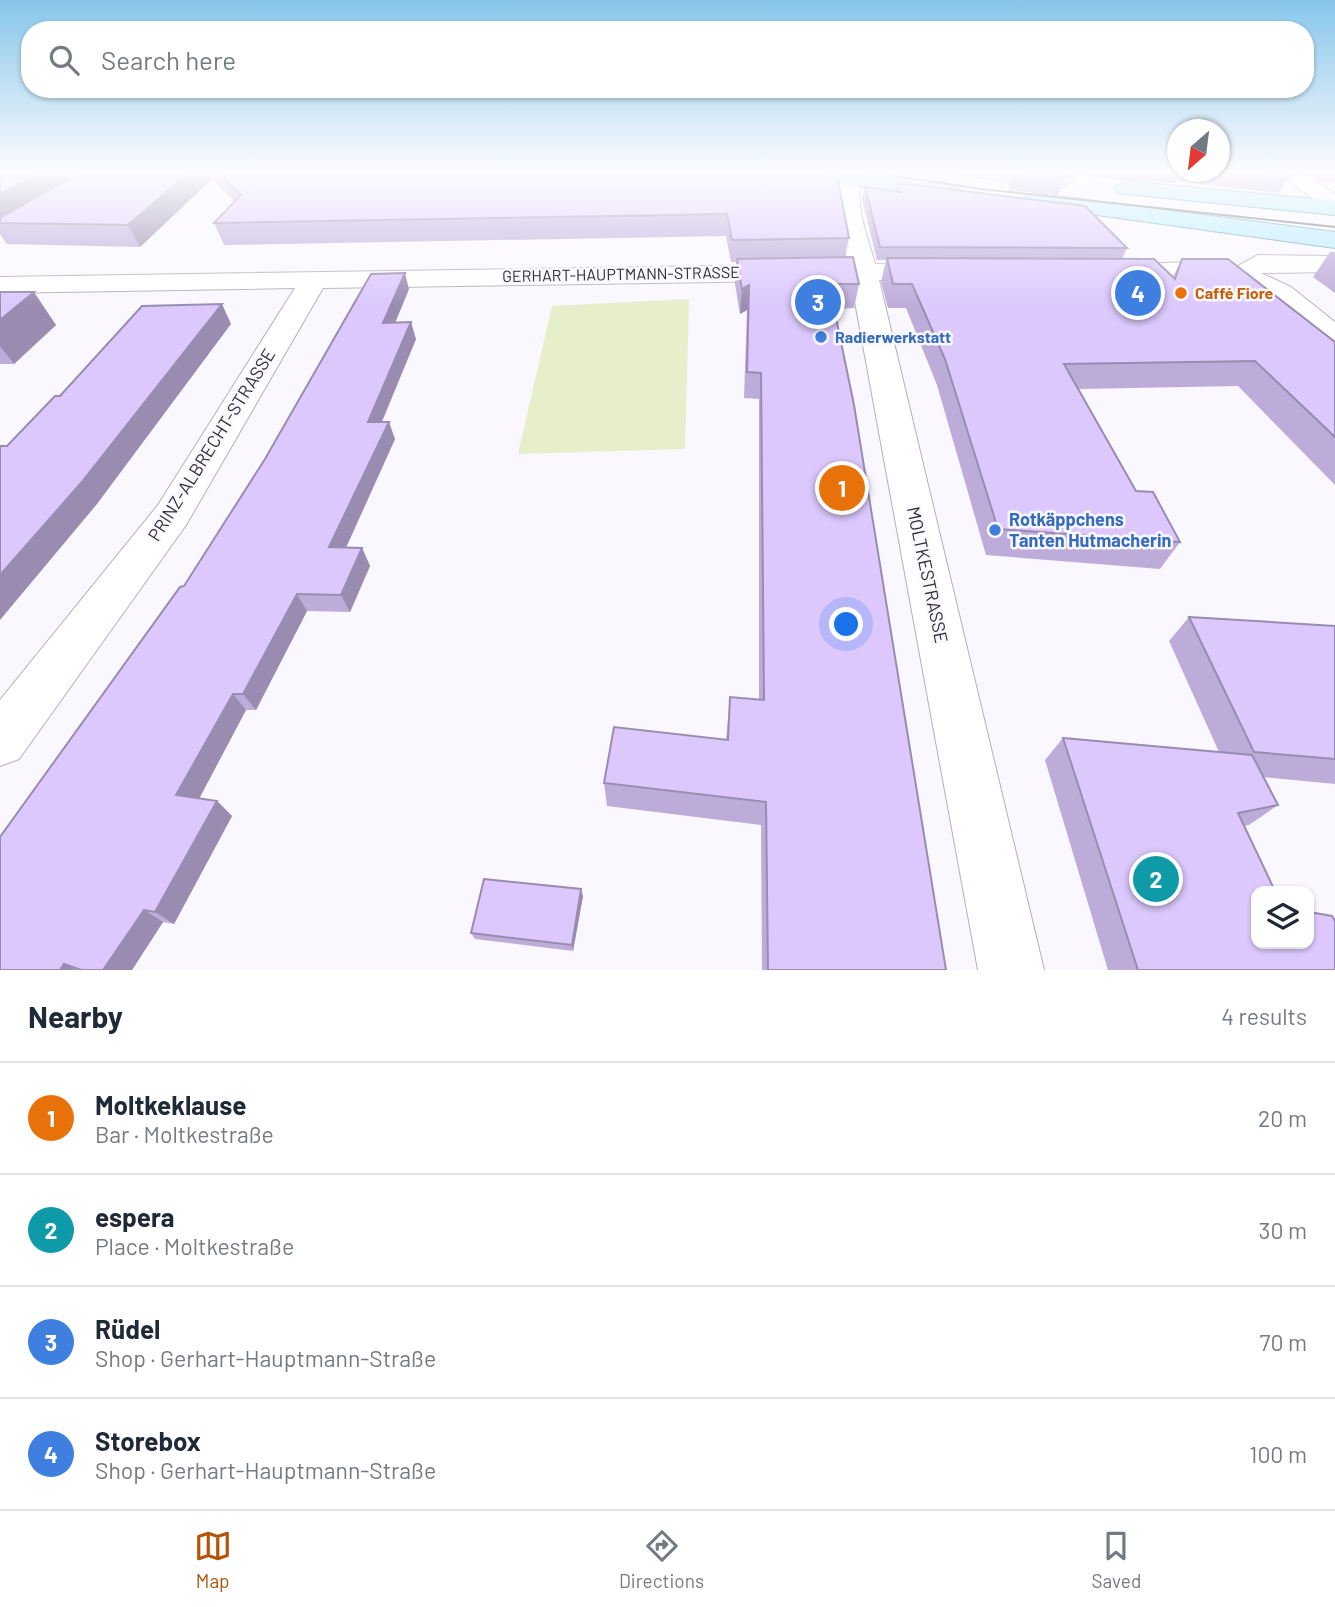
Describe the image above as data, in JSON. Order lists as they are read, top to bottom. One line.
{"streets":{"street":["GERHART-HAUPTMANN-STRASSE","PRINZ-ALBRECHT-STRASSE","MOLTKESTRASSE"]},"crossings":[["GERHART-HAUPTMANN-STRASSE","PRINZ-ALBRECHT-STRASSE"],["GERHART-HAUPTMANN-STRASSE","MOLTKESTRASSE"]],"places":["Caffé Fiore","Radierwerkstatt","Rotkäppchens Tanten Hutmacherin"],"north":"bottom left","page":{"search":"Search here","pins":["4","3","1","2"],"heading":["Nearby","4 results"],"list":[{"mark":"1","name":"Moltkeklause","note":"Bar · Moltkestraße","value":"20 m"},{"mark":"2","name":"espera","note":"Place · Moltkestraße","value":"30 m"},{"mark":"3","name":"Rüdel","note":"Shop · Gerhart-Hauptmann-Straße","value":"70 m"},{"mark":"4","name":"Storebox","note":"Shop · Gerhart-Hauptmann-Straße","value":"100 m"}],"nav":["Map","Directions","Saved"]}}
